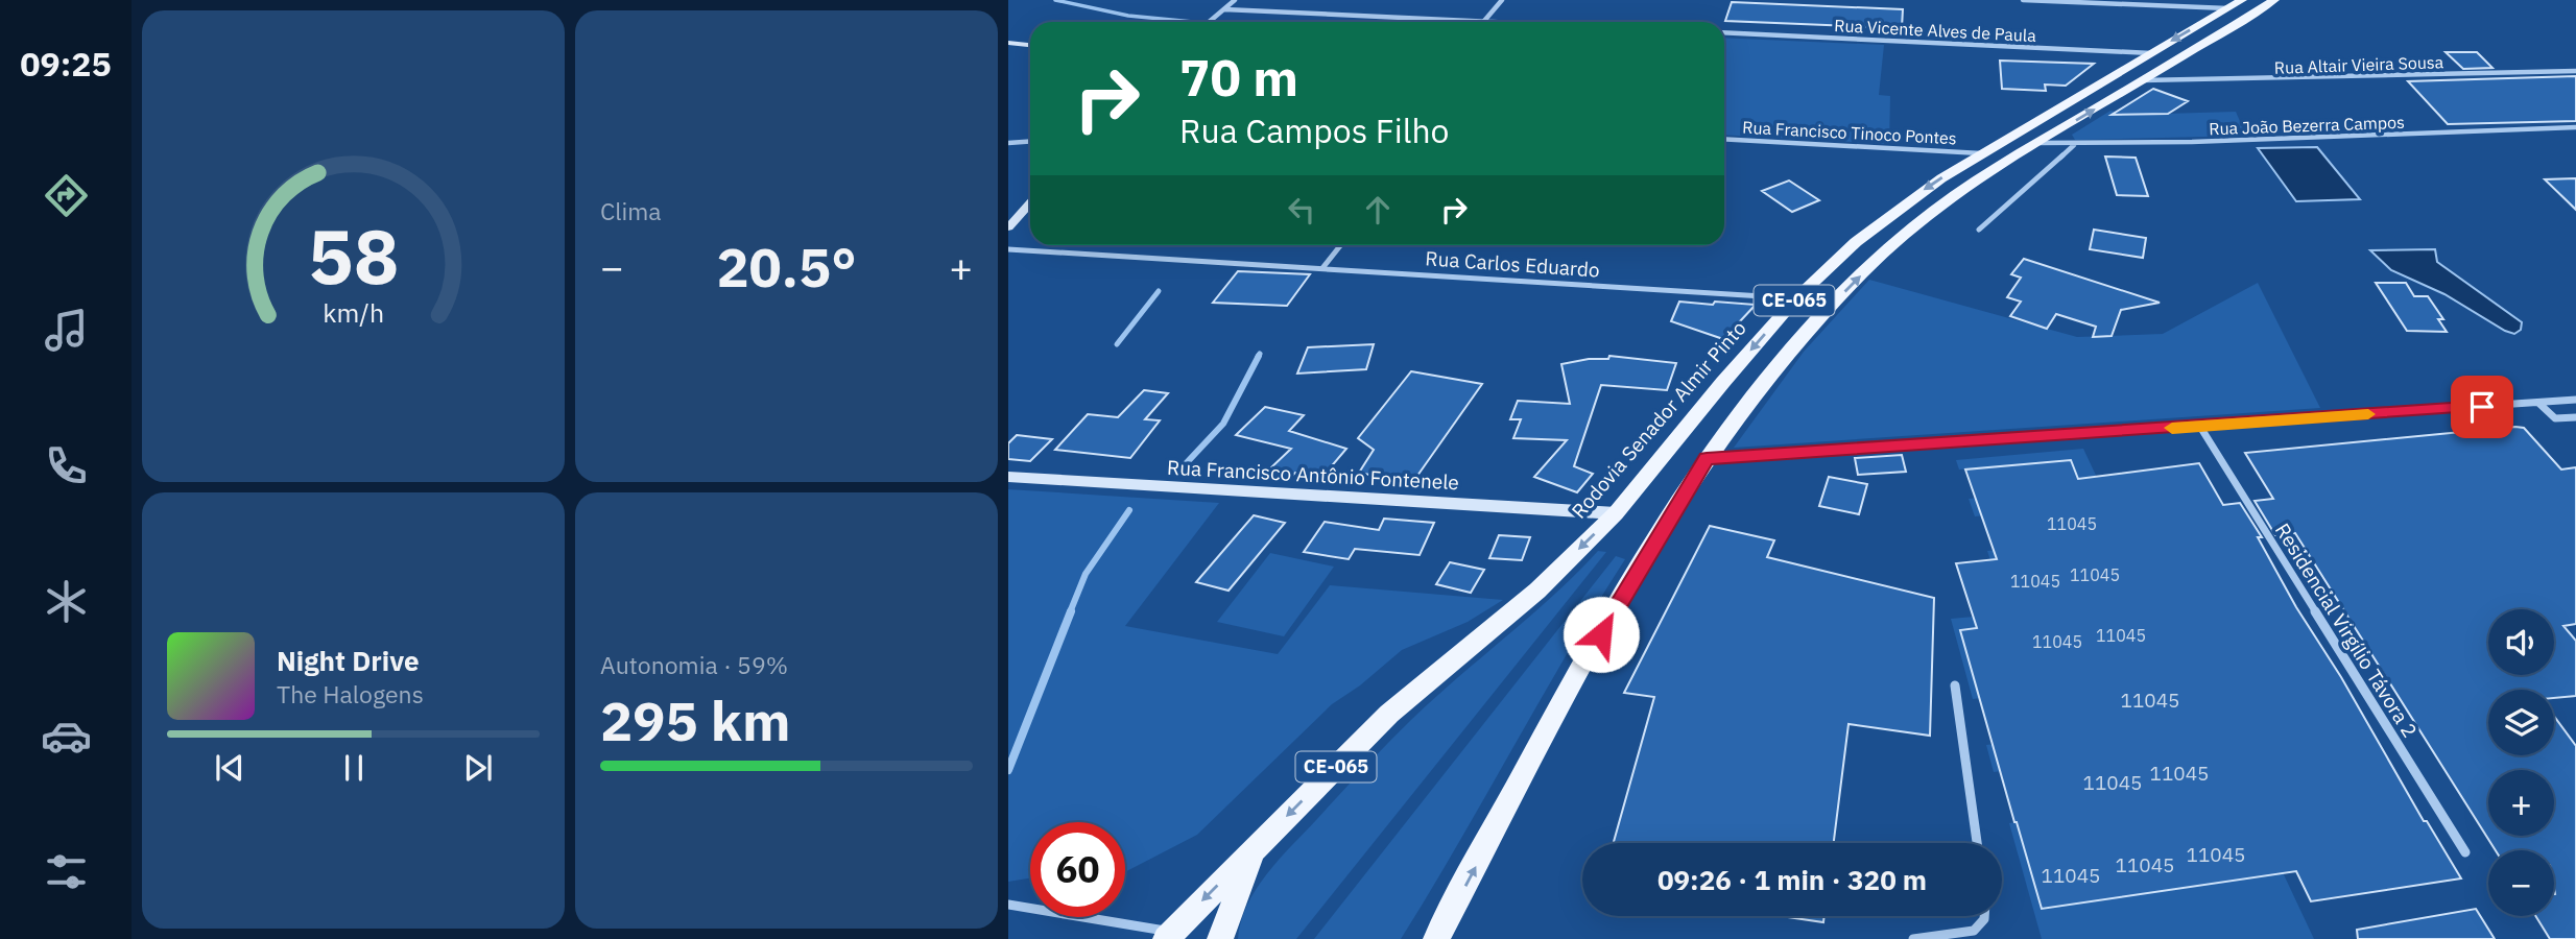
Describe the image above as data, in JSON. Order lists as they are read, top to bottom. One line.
{"streets":{"main road":["CE-065","Rodovia Senador Almir Pinto"],"street":["Rua Vicente Alves de Paula","Rua Altair Vieira Sousa","Rua João Bezerra Campos","Rua Francisco Tinoco Pontes","Rua Carlos Eduardo","Rua Francisco Antônio Fontenele","Residencial Virgílio Távora 2"]},"crossings":[["Rua Vicente Alves de Paula","Rodovia Senador Almir Pinto"],["Rua Altair Vieira Sousa","CE-065"],["Rua João Bezerra Campos","CE-065"],["Rua Francisco Tinoco Pontes","Rodovia Senador Almir Pinto"],["Rua Carlos Eduardo","Rodovia Senador Almir Pinto"],["Rodovia Senador Almir Pinto","Rua Francisco Antônio Fontenele"]],"house_numbers":["11045","11045","11045","11045","11045","11045","11045","11045","11045","11045","11045"],"page":{"tabs":"09:25","tile":["Clima",["Autonomia · 59%","295 km"]],"turn":["70 m","Rua Campos Filho"],"heat":["−","20.5°","+"],"map_buttons":["+","−"],"song":["Night Drive","The Halogens"],"limit":"60","trip":"09:26 · 1 min · 320 m","gauge":["58","km/h"]}}
